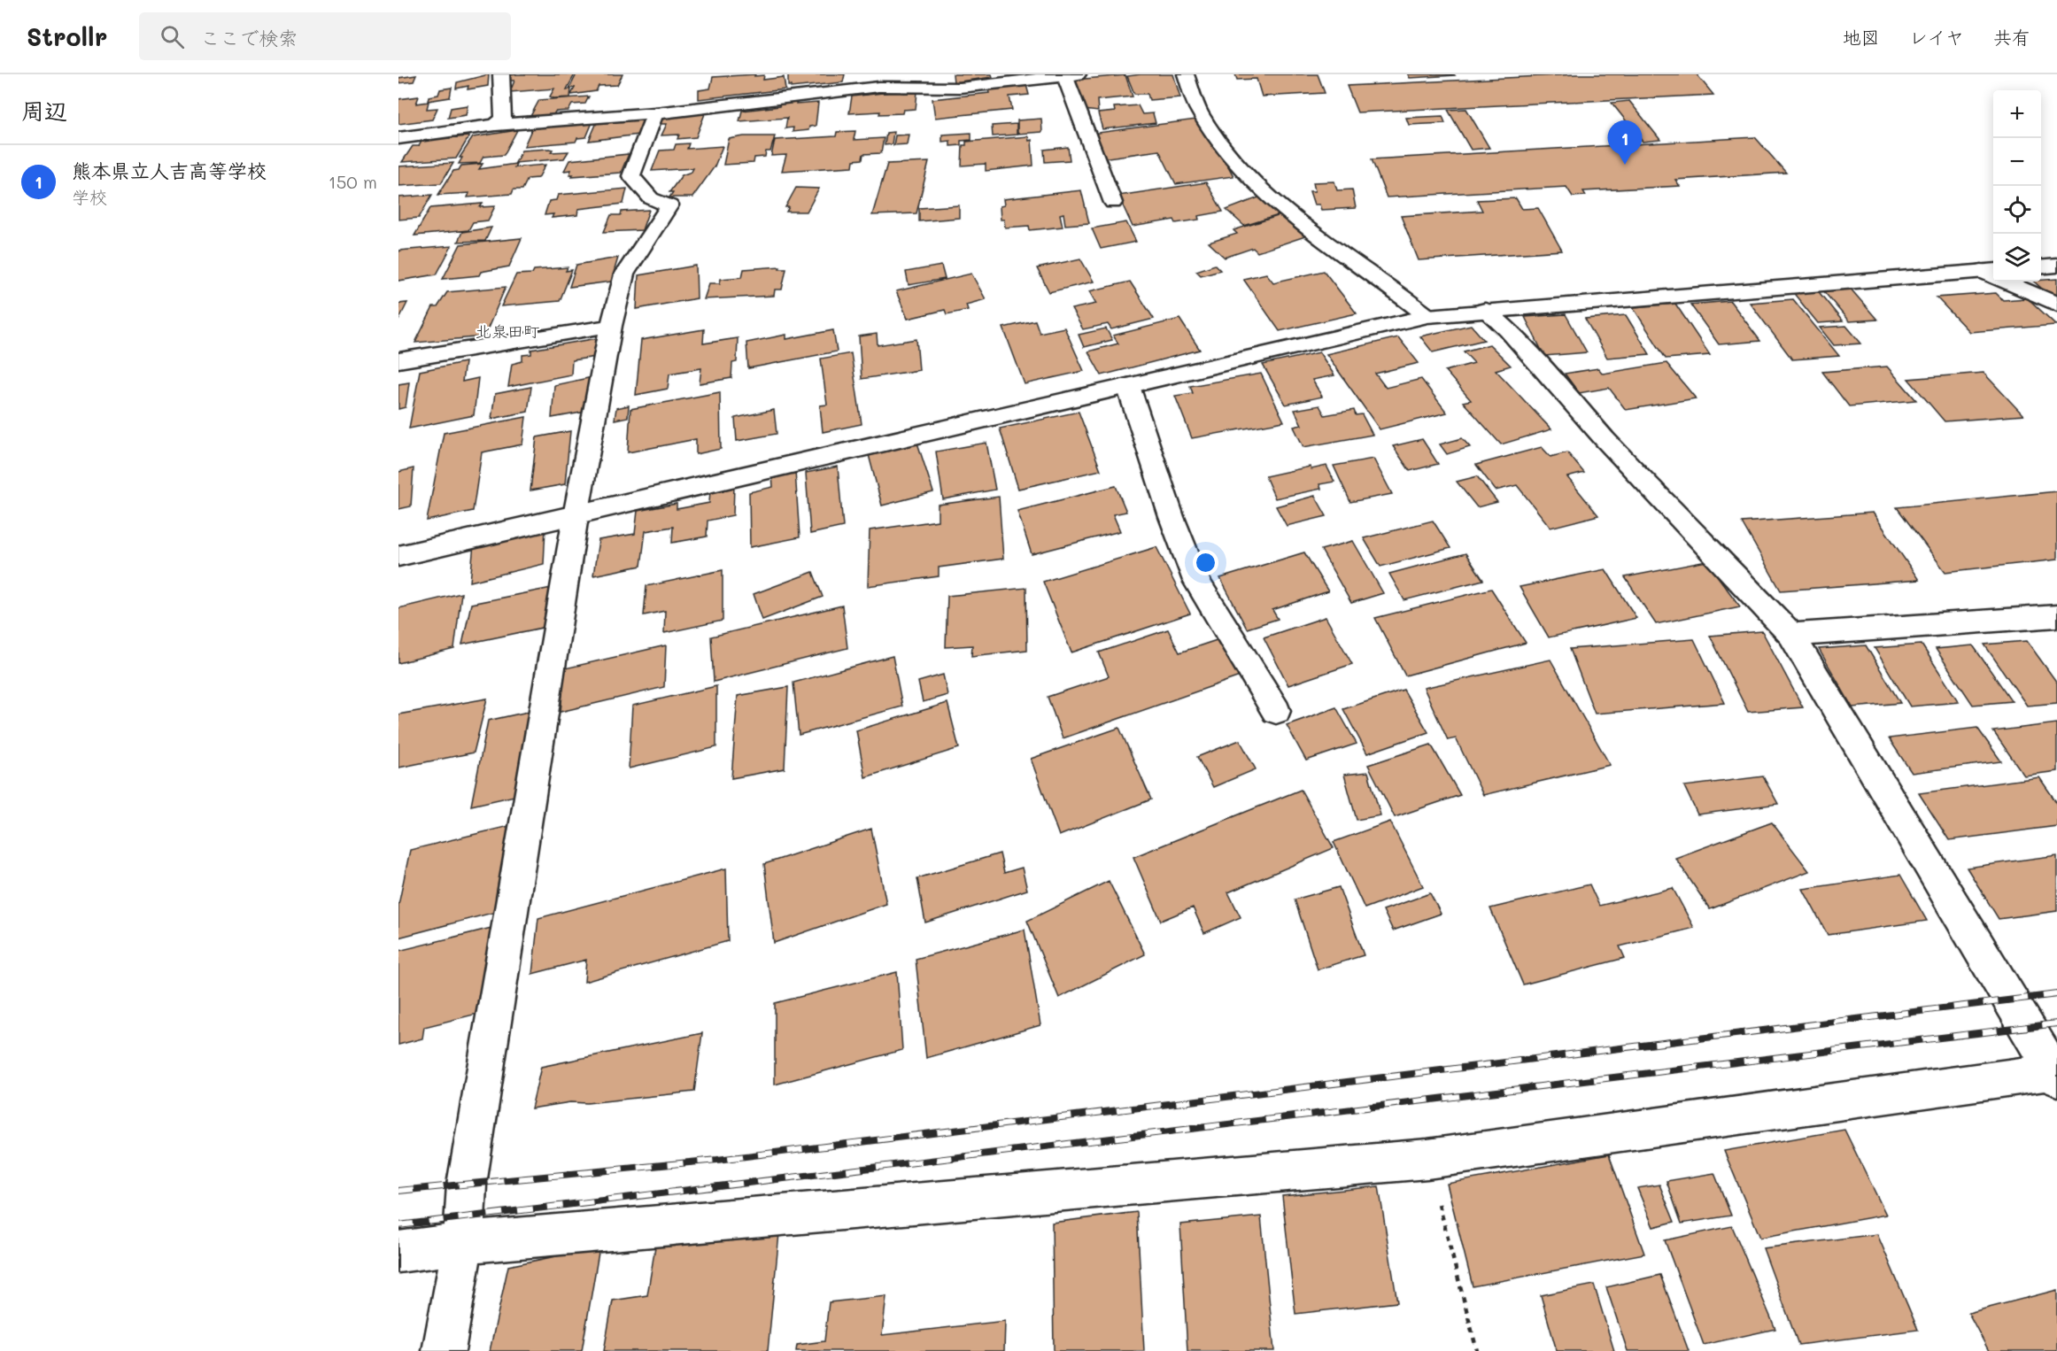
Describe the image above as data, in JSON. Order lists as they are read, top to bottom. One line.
{"districts":["北泉田町"],"page":{"header":"Strollr","search":"ここで検索","nav":["地図","レイヤ","共有"],"heading":"周辺","map_buttons":["+","−"],"pins":"1","list":[{"mark":"1","name":"熊本県立人吉高等学校","note":"学校","value":"150 m"}]}}
